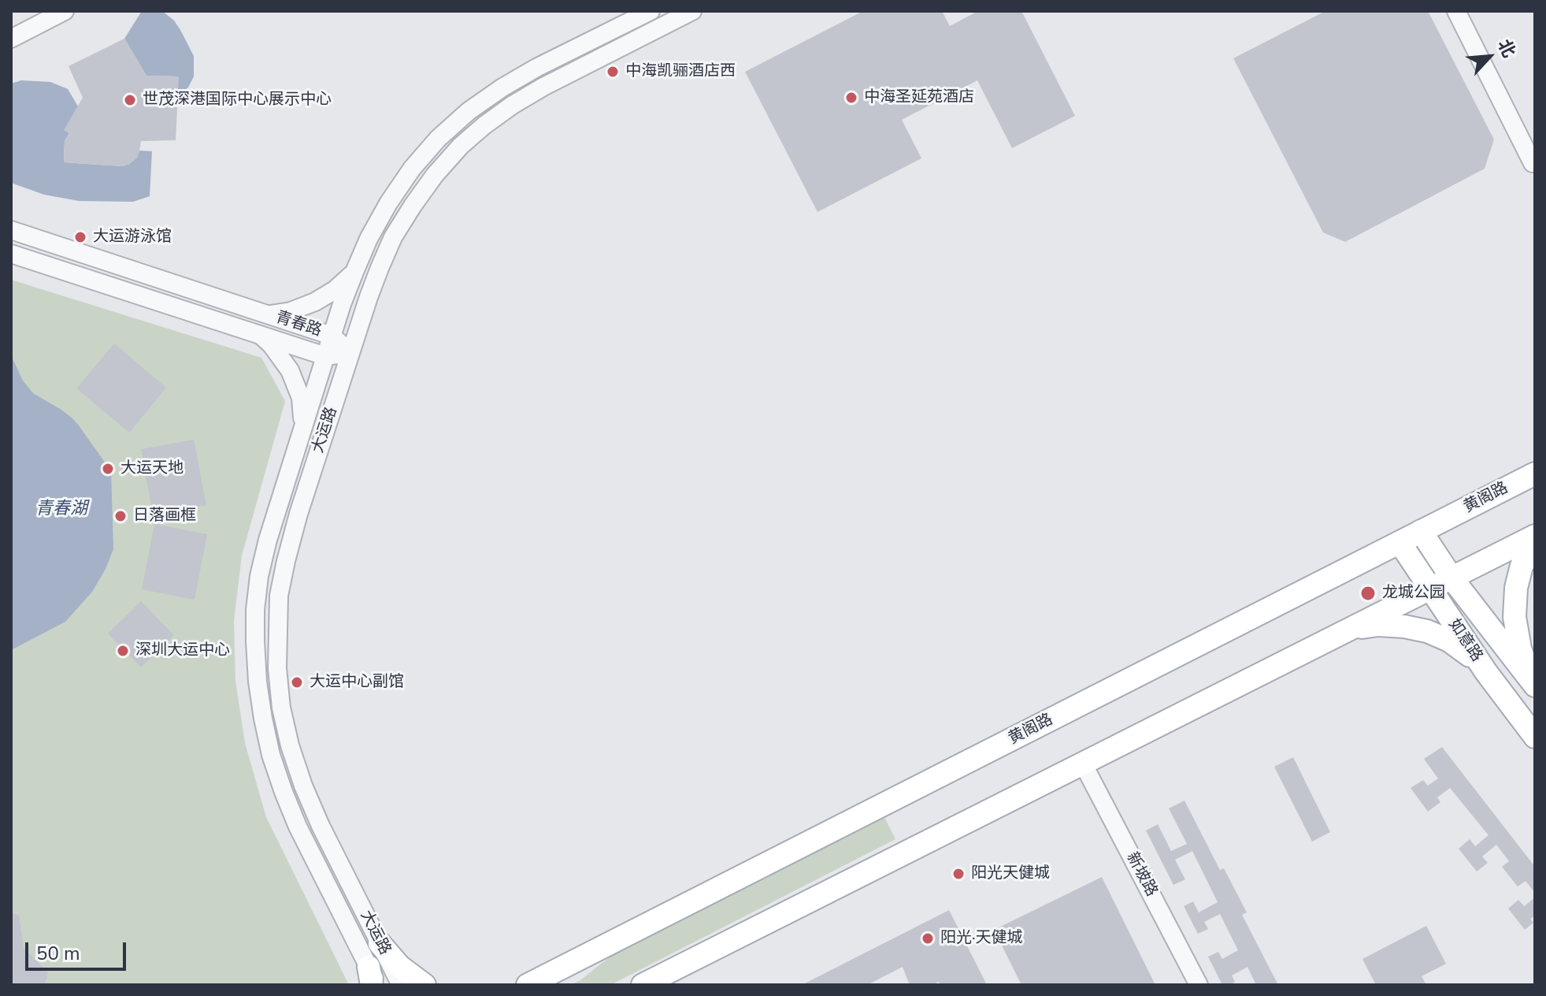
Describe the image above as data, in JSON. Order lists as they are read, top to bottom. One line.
{"streets":{"main road":["黄阁路","如意路"],"street":["青春路","大运路","新坡路"]},"crossings":[["青春路","大运路"],["黄阁路","如意路"]],"water":["青春湖"],"places":["中海凯骊酒店西","中海圣延苑酒店","世茂深港国际中心展示中心","大运游泳馆","大运天地","日落画框","龙城公园","深圳大运中心","大运中心副馆","阳光天健城","阳光·天健城"],"scale_bar":"50 m","north":"top right"}
